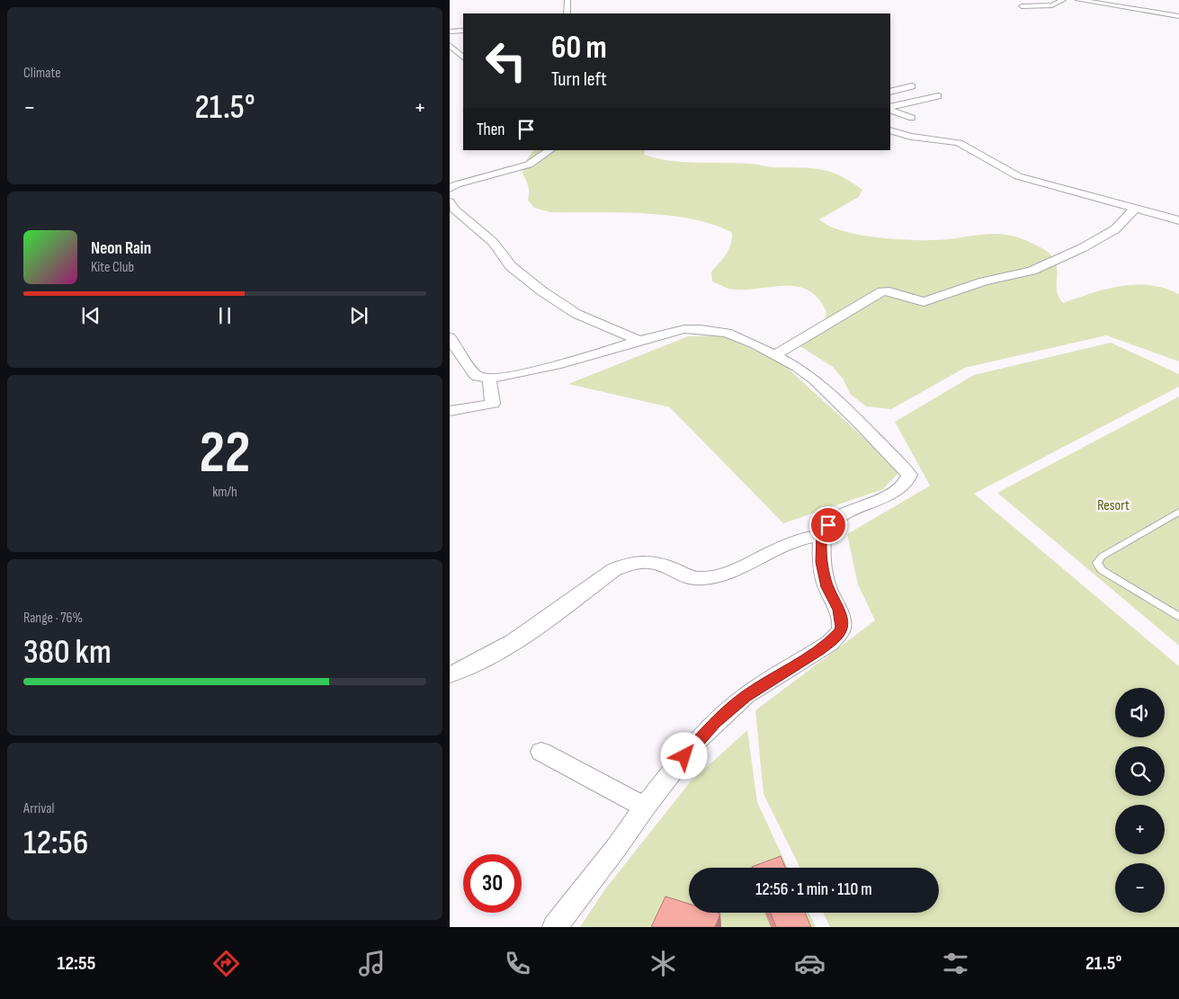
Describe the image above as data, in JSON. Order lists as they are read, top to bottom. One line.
{"parks":["Resort"],"page":{"tile":["Climate",["22","km/h"],["Range · 76%","380 km"],["Arrival","12:56"]],"turn":["60 m","Turn left"],"heat":["−","21.5°","+"],"then":"Then","song":["Neon Rain","Kite Club"],"map_buttons":["+","−"],"limit":"30","trip":"12:56 · 1 min · 110 m","tabs":["12:55","21.5°"]}}
